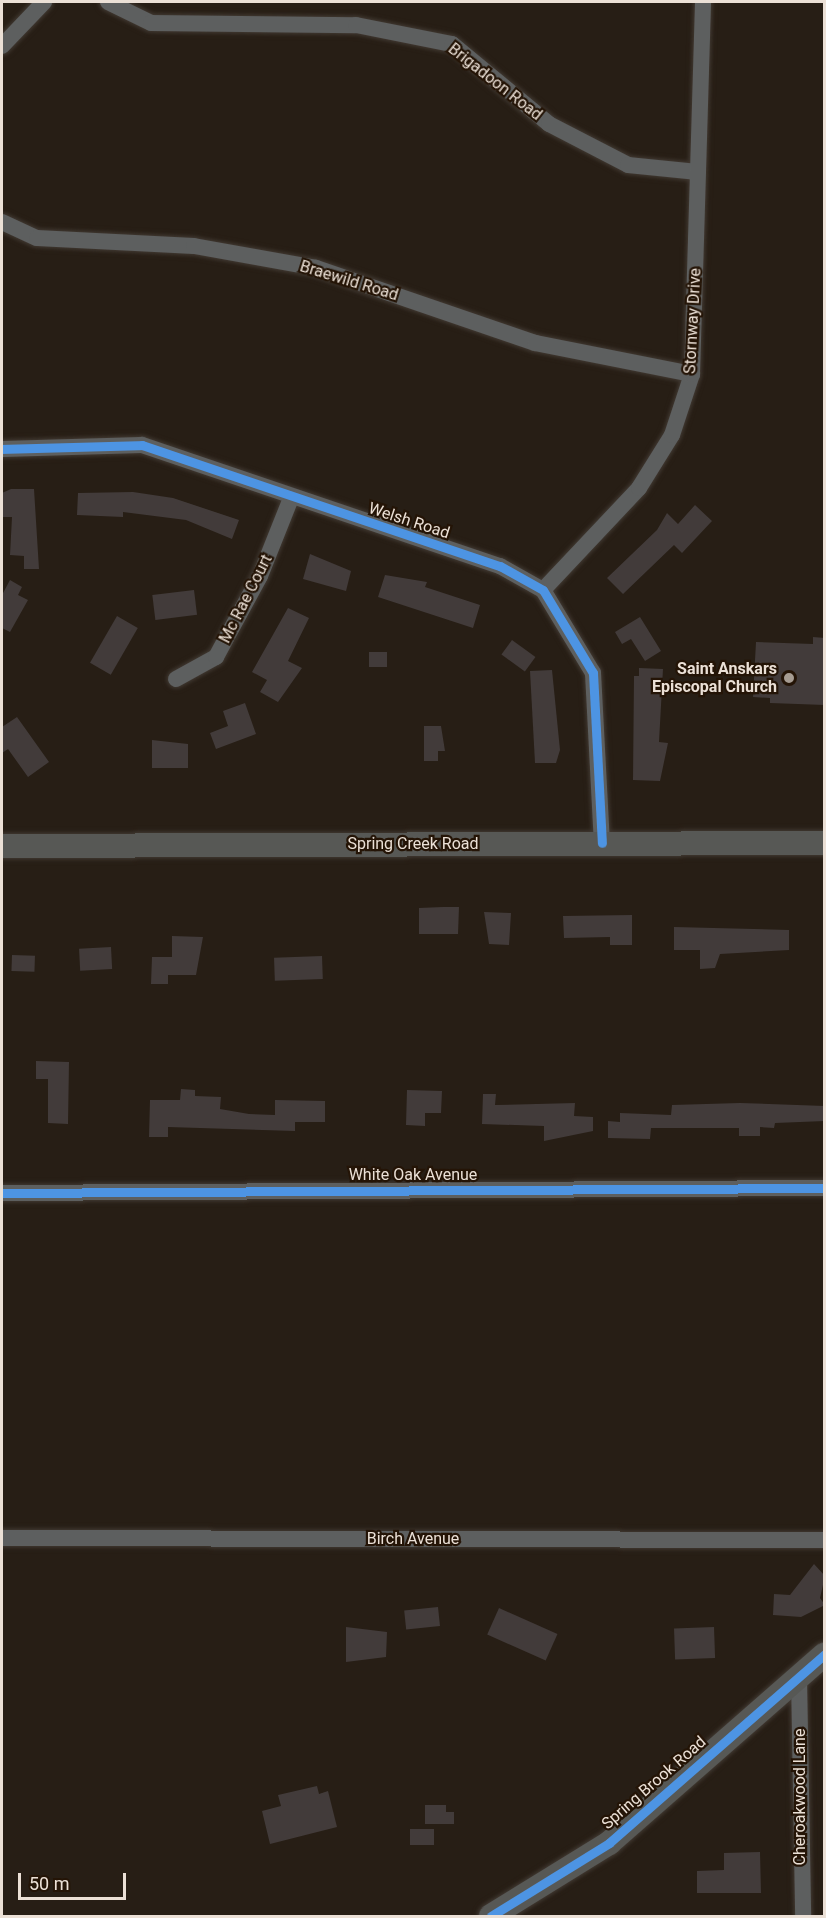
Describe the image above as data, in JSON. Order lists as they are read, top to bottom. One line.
{"streets":{"main road":["Spring Creek Road","Spring Brook Road"],"street":["Brigadoon Road","Braewild Road","Stornway Drive","Welsh Road","Mc Rae Court","White Oak Avenue","Birch Avenue","Cheroakwood Lane"]},"crossings":[["Brigadoon Road","Stornway Drive"],["Braewild Road","Stornway Drive"],["Stornway Drive","Welsh Road"],["Welsh Road","Mc Rae Court"],["Welsh Road","Spring Creek Road"],["Spring Brook Road","Cheroakwood Lane"]],"places":["Saint Anskars Episcopal Church"],"scale_bar":"50 m"}
